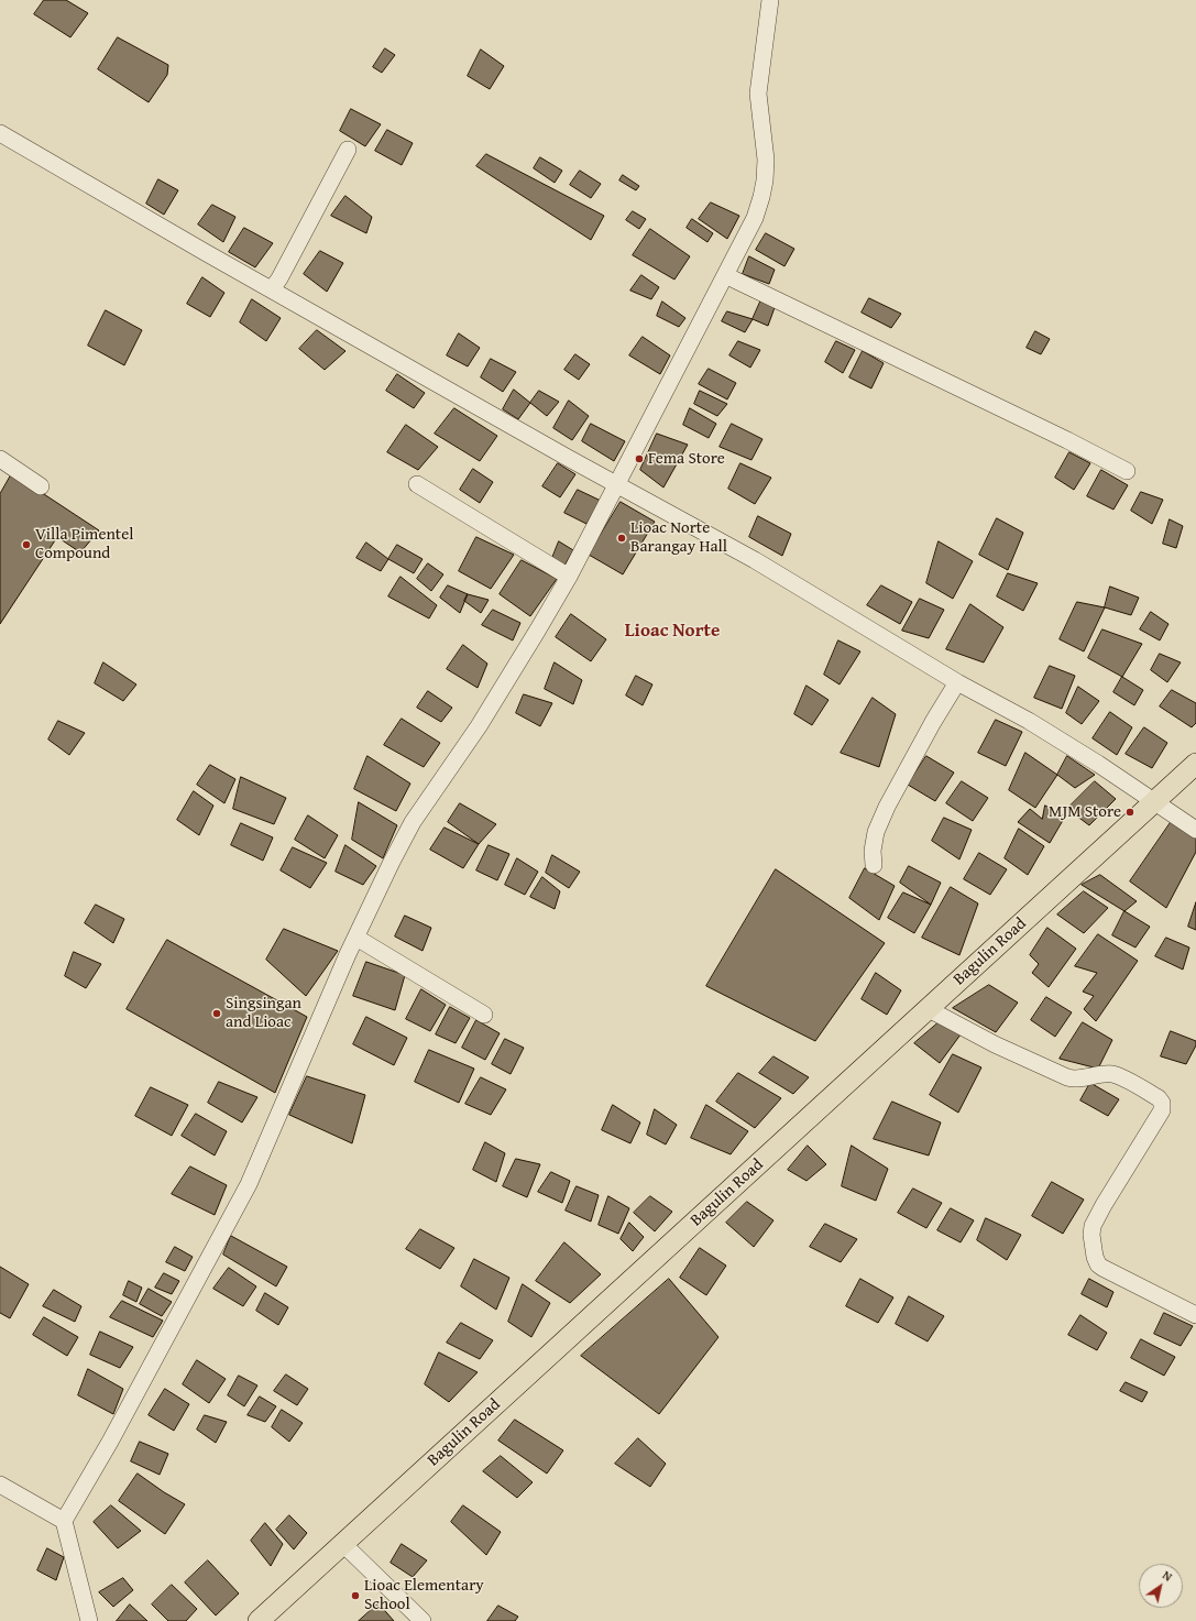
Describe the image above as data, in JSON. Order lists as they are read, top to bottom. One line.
{"streets":{"main road":["Bagulin Road"]},"districts":["Lioac Norte"],"places":["Fema Store","Lioac Norte Barangay Hall","Villa Pimentel Compound","MJM Store","Singsingan and Lioac","Lioac Elementary School"],"north":"top right"}
